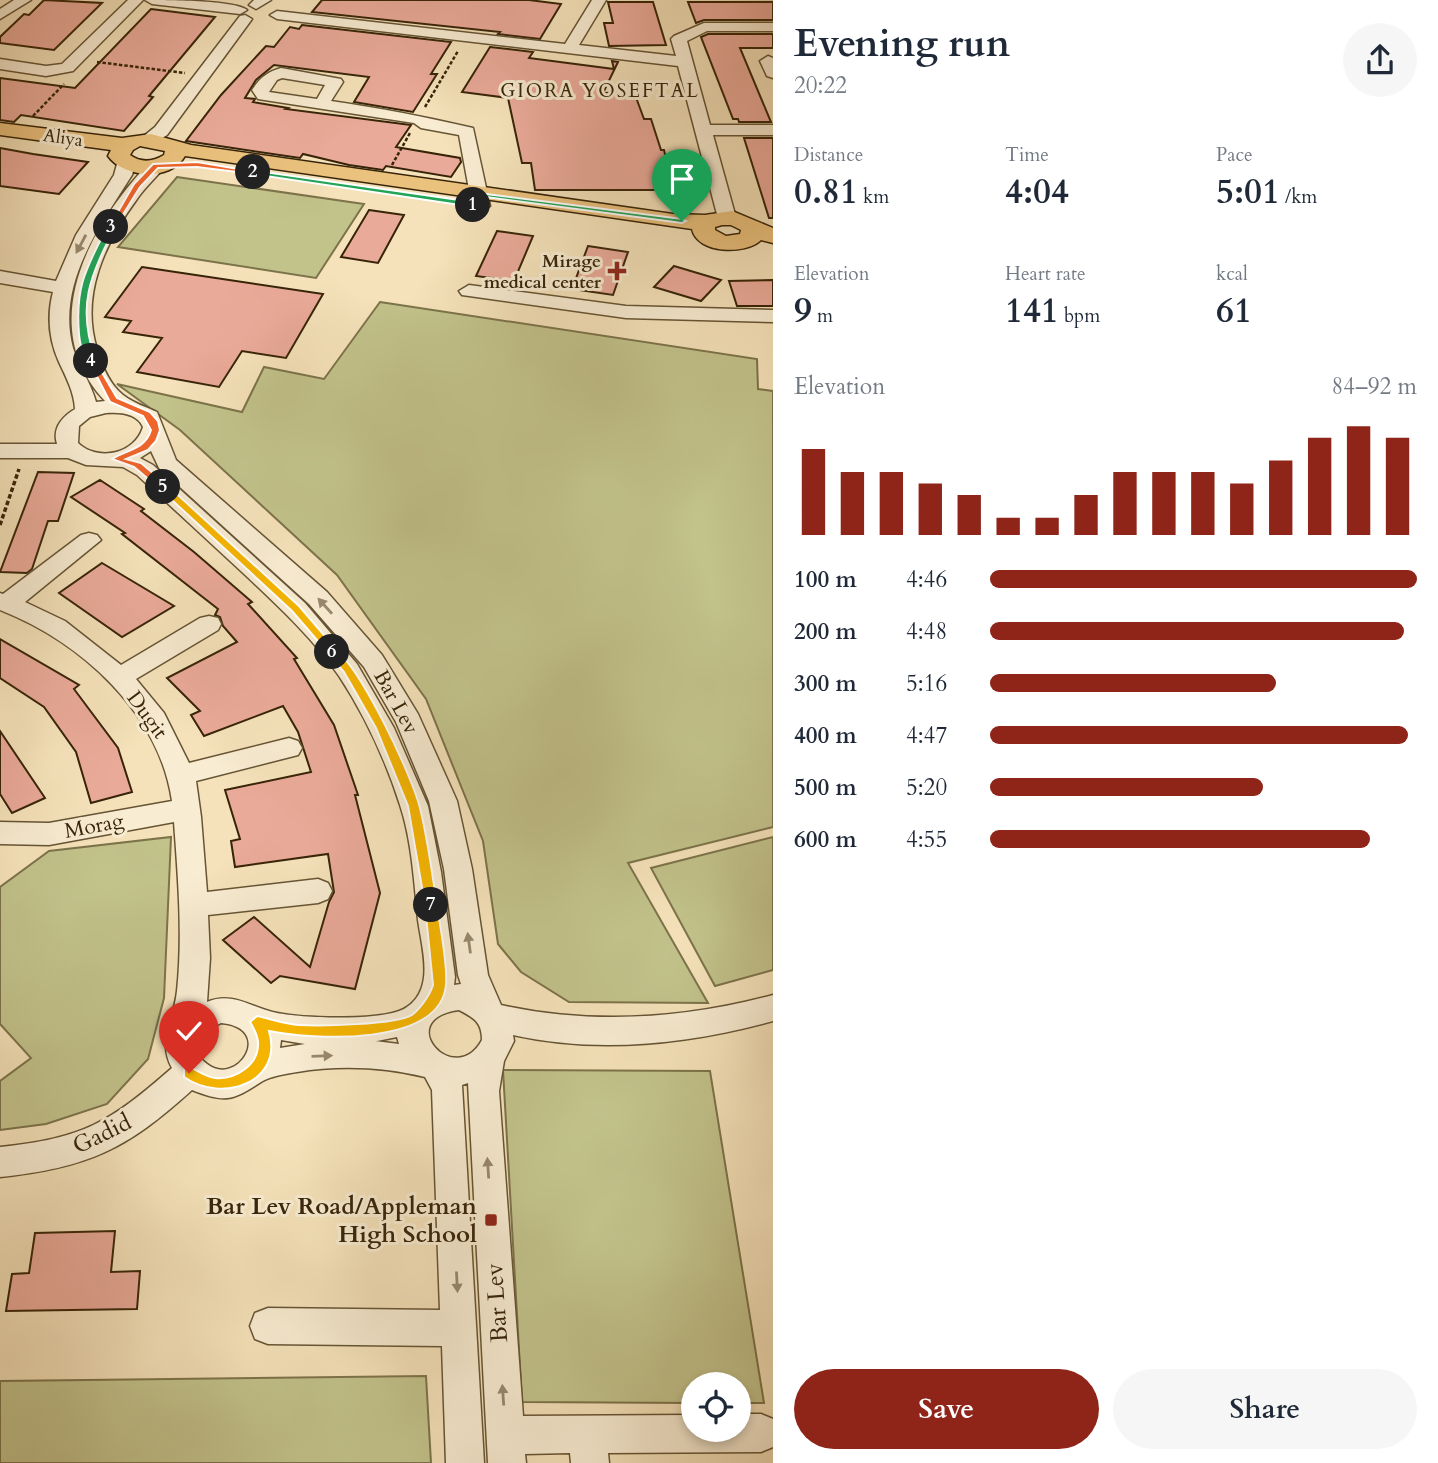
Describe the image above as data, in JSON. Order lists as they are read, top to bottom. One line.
{"streets":{"main road":["Aliya"],"street":["Bar Lev","Dugit","Morag","Gadid"]},"crossings":[["Dugit","Morag"],["Dugit","Gadid"]],"districts":["GIORA YOSEFTAL"],"places":{"health":["Mirage medical center"],"transit":["Bar Lev Road/Appleman High School"]},"page":{"heading":["Evening run","20:22"],"stats":[["Distance","0.81 km"],["Time","4:04"],["Pace","5:01 /km"],["Elevation","9 m"],["Heart rate","141 bpm"],["kcal","61"]],"pins":["2","1","3","4","5","6","7"],"chart":["Elevation","84–92 m"],"list":[{"name":"100 m","note":"4:46"},{"name":"200 m","note":"4:48"},{"name":"300 m","note":"5:16"},{"name":"400 m","note":"4:47"},{"name":"500 m","note":"5:20"},{"name":"600 m","note":"4:55"}],"buttons":["Save","Share"]}}
